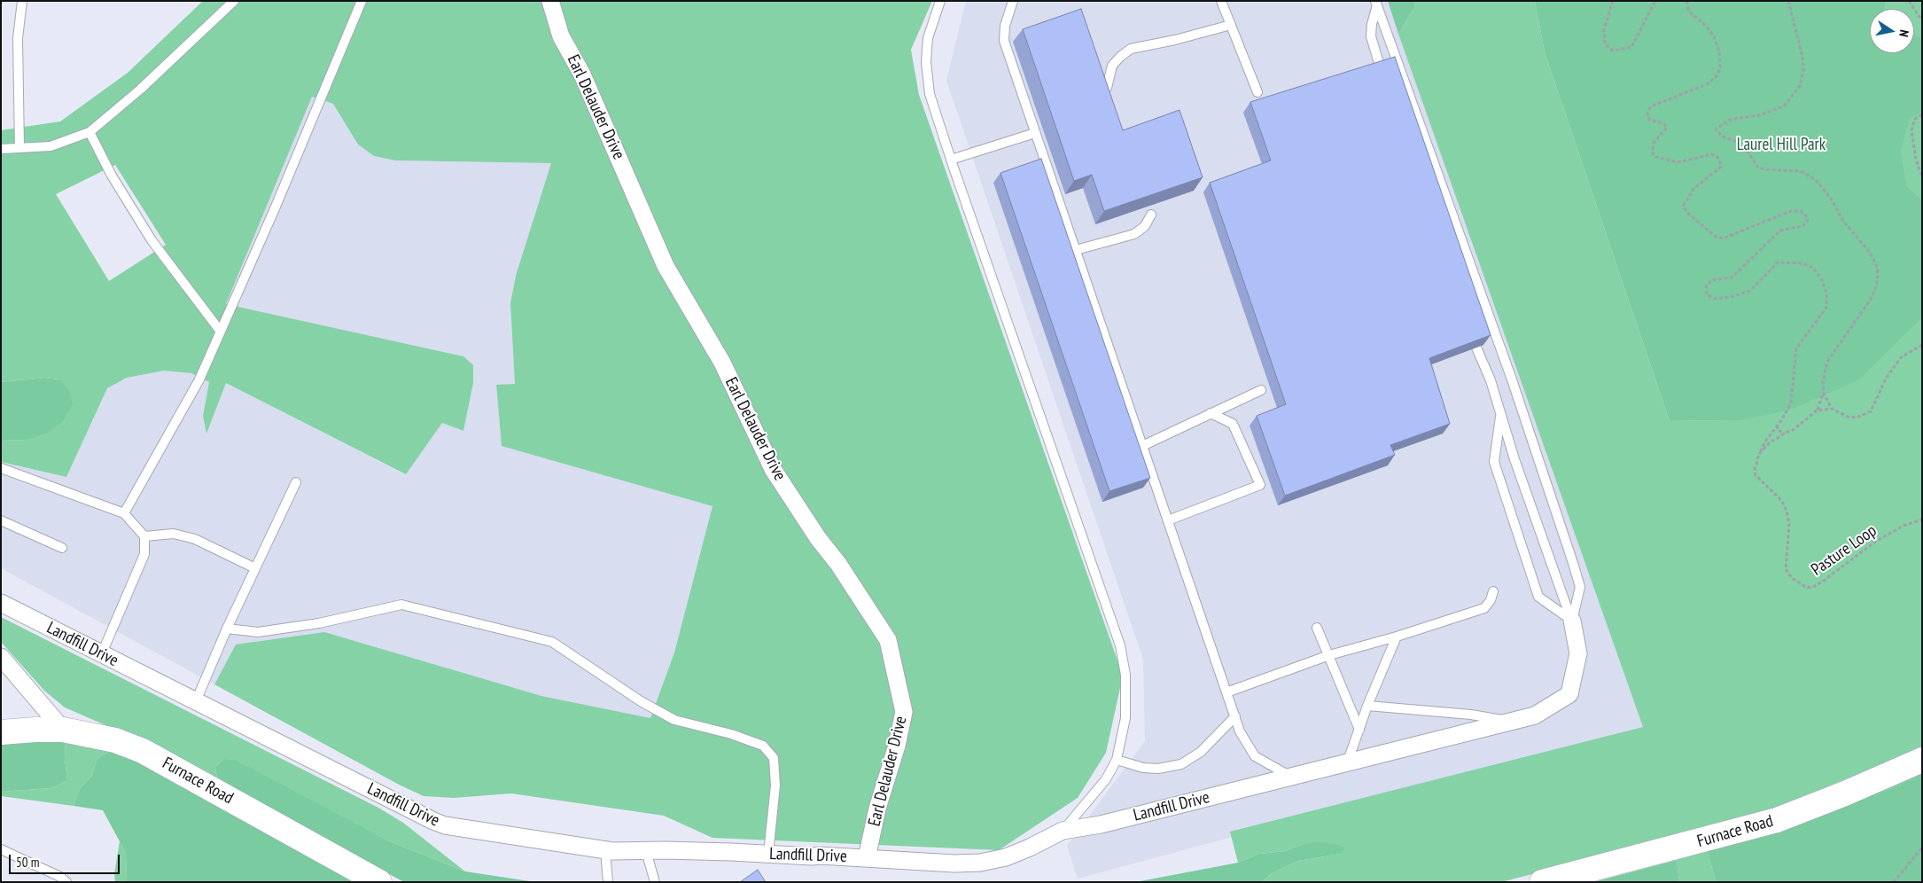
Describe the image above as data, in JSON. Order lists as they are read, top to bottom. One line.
{"streets":{"main road":["Furnace Road"],"street":["Earl Delauder Drive","Landfill Drive"],"path":["Pasture Loop"]},"crossings":[["Earl Delauder Drive","Landfill Drive"]],"parks":["Laurel Hill Park"],"scale_bar":"50 m","north":"right"}
